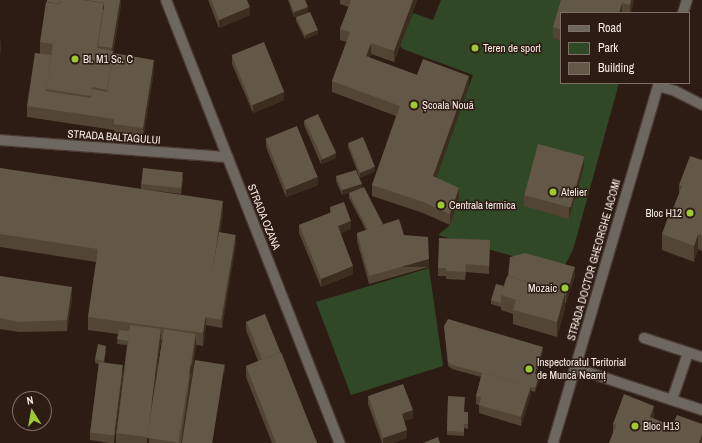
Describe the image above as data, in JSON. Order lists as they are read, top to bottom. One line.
{"streets":{"street":["STRADA BALTAGULUI","STRADA OZANA","STRADA DOCTOR GHEORGHE IACOMI"]},"crossings":[["STRADA BALTAGULUI","STRADA OZANA"]],"places":["Teren de sport","Bl. M1 Sc. C","Școala Nouă","Atelier","Centrala termica","Bloc H12","Mozaic","Inspectoratul Teritorial de Muncă Neamț","Bloc H13"],"legend":["Road","Park","Building"],"north":"top"}
